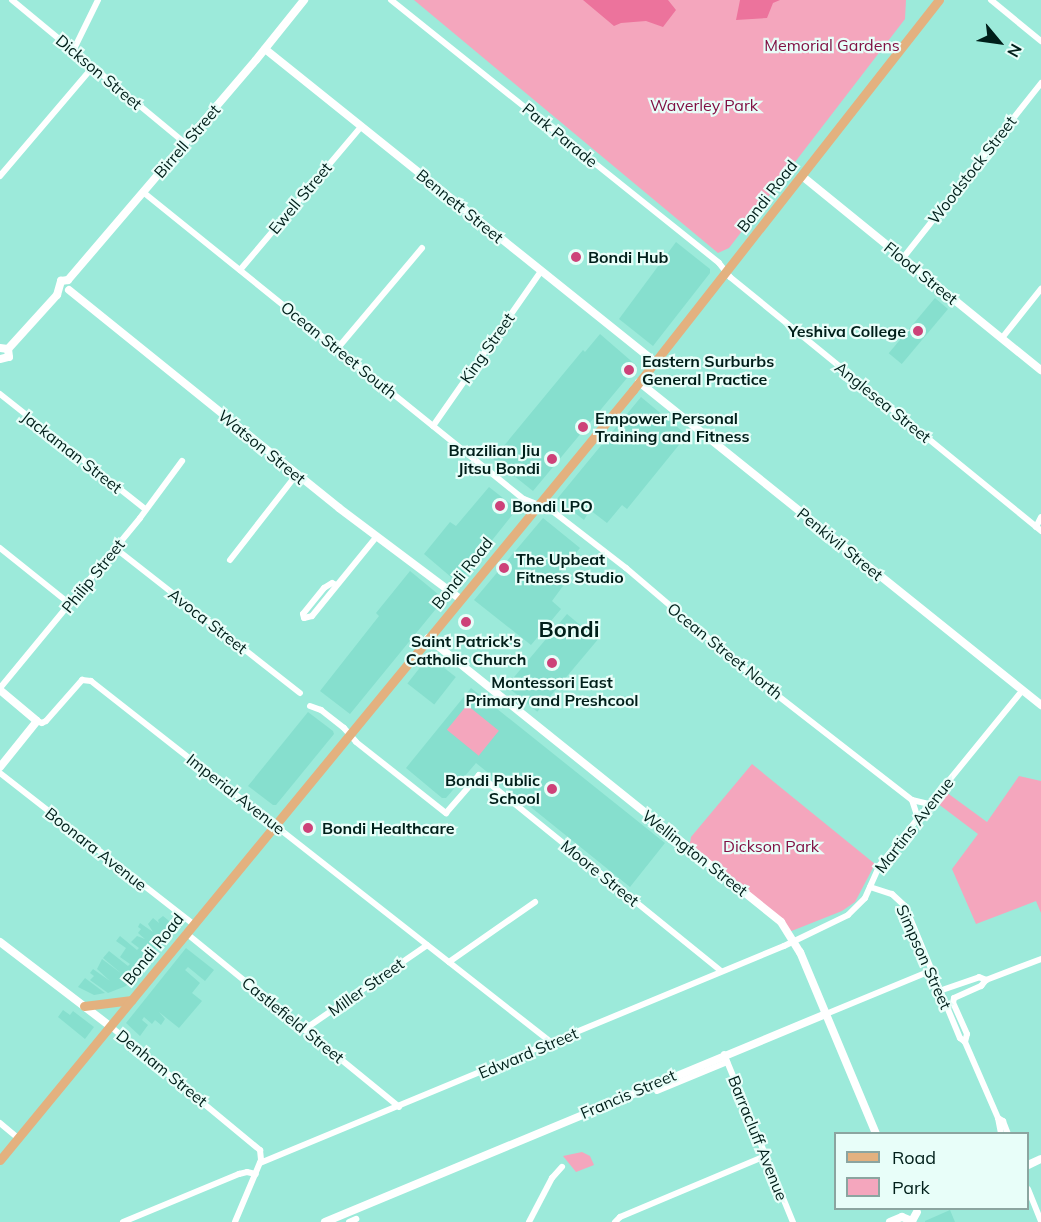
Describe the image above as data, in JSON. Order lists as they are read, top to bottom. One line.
{"streets":{"main road":["Birrell Street","Bondi Road","Bennett Street","Penkivil Street"],"street":["Dickson Street","Park Parade","Woodstock Street","Ewell Street","Flood Street","King Street","Ocean Street South","Anglesea Street","Watson Street","Jackaman Street","Philip Street","Avoca Street","Ocean Street North","Imperial Avenue","Martins Avenue","Boonara Avenue","Wellington Street","Moore Street","Simpson Street","Miller Street","Castlefield Street","Edward Street","Denham Street","Francis Street","Barracluff Avenue"]},"crossings":[["Dickson Street","Birrell Street"],["Park Parade","Bondi Road"],["Park Parade","Anglesea Street"],["Birrell Street","Bennett Street"],["Birrell Street","Ocean Street South"],["Birrell Street","Watson Street"],["Woodstock Street","Flood Street"],["Bondi Road","Bennett Street"],["Bondi Road","Flood Street"],["Bondi Road","Ocean Street South"],["Bondi Road","Anglesea Street"],["Bondi Road","Watson Street"],["Bondi Road","Penkivil Street"],["Bondi Road","Ocean Street North"],["Bondi Road","Imperial Avenue"],["Bondi Road","Boonara Avenue"],["Bondi Road","Wellington Street"],["Bondi Road","Moore Street"],["Bondi Road","Castlefield Street"],["Bondi Road","Denham Street"],["Ewell Street","Bennett Street"],["Ewell Street","Ocean Street South"],["Bennett Street","King Street"],["King Street","Ocean Street South"],["Ocean Street South","Ocean Street North"],["Jackaman Street","Philip Street"],["Penkivil Street","Martins Avenue"],["Philip Street","Avoca Street"],["Ocean Street North","Martins Avenue"],["Imperial Avenue","Miller Street"],["Imperial Avenue","Edward Street"],["Martins Avenue","Wellington Street"],["Martins Avenue","Simpson Street"],["Martins Avenue","Edward Street"],["Wellington Street","Edward Street"],["Wellington Street","Francis Street"],["Moore Street","Edward Street"],["Simpson Street","Francis Street"],["Miller Street","Castlefield Street"],["Castlefield Street","Edward Street"],["Edward Street","Denham Street"],["Francis Street","Barracluff Avenue"]],"districts":["Bondi"],"parks":["Memorial Gardens","Waverley Park","Dickson Park"],"places":["Bondi Hub","Yeshiva College","Eastern Surburbs General Practice","Empower Personal Training and Fitness","Brazilian Jiu Jitsu Bondi","Bondi LPO","The Upbeat Fitness Studio","Saint Patrick's Catholic Church","Montessori East Primary and Preshcool","Bondi Public School","Bondi Healthcare"],"legend":["Road","Park"],"north":"bottom right"}
